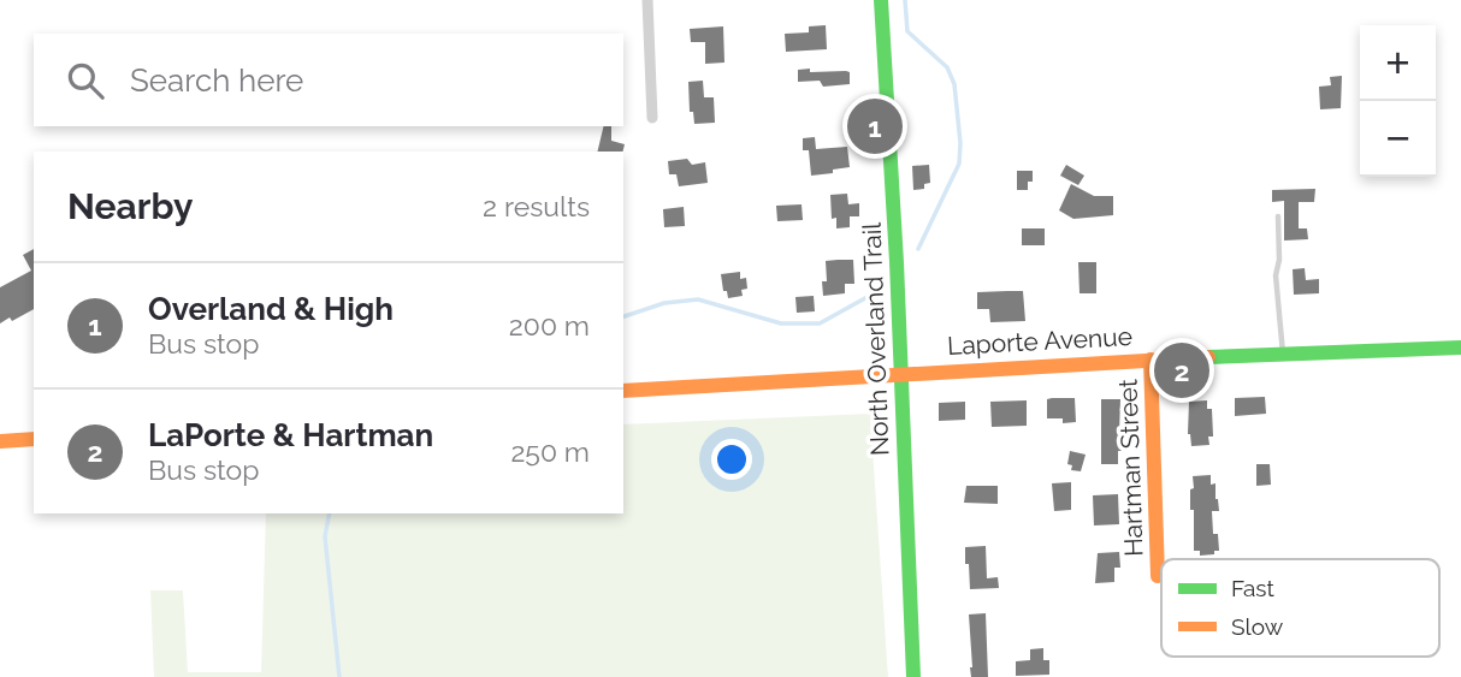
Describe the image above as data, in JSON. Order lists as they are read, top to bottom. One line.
{"streets":{"street":["North Overland Trail","Laporte Avenue","Hartman Street"]},"crossings":[["North Overland Trail","Laporte Avenue"],["Laporte Avenue","Hartman Street"]],"legend":["Fast","Slow"],"page":{"map_buttons":["+","−"],"search":"Search here","pins":["1","2"],"heading":["Nearby","2 results"],"list":[{"mark":"1","name":"Overland & High","note":"Bus stop","value":"200 m"},{"mark":"2","name":"LaPorte & Hartman","note":"Bus stop","value":"250 m"}]}}
